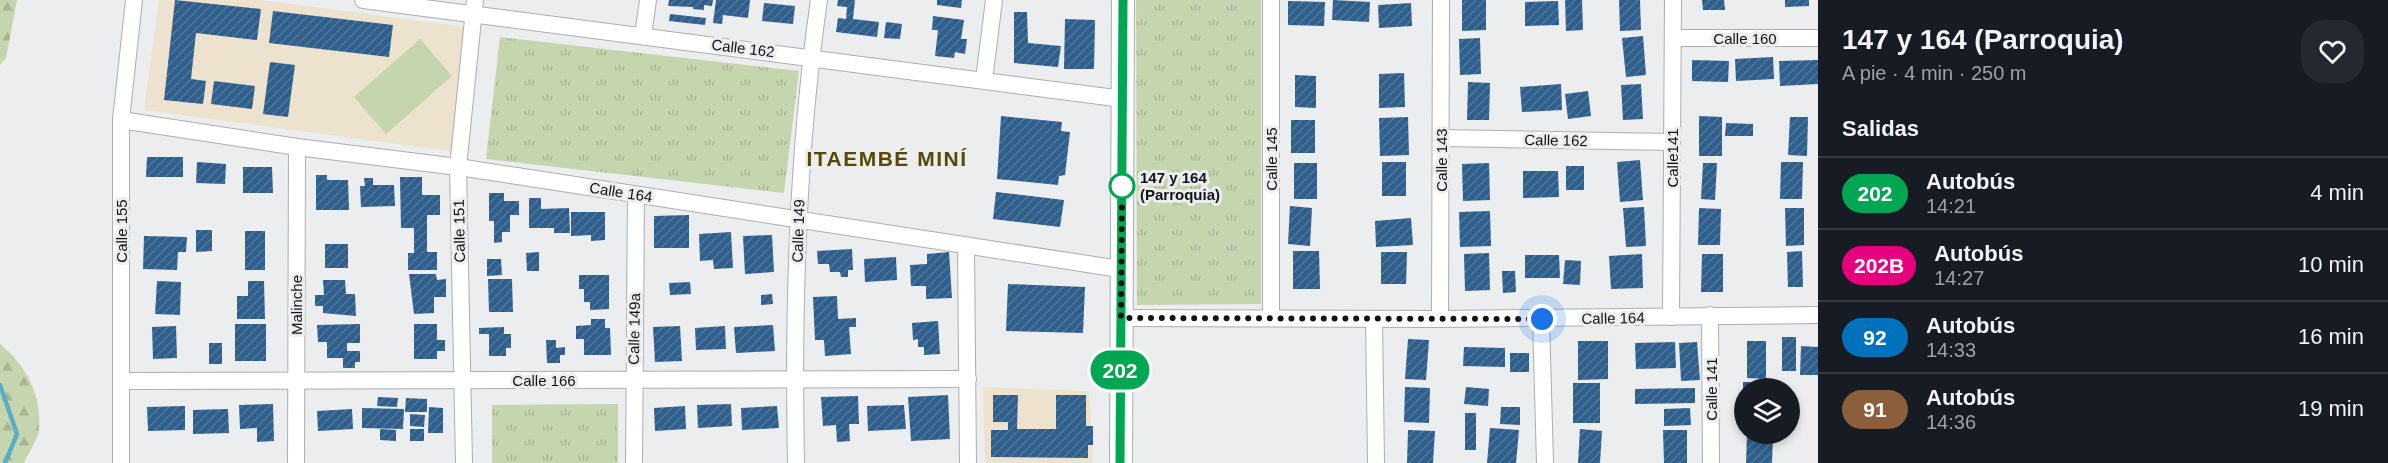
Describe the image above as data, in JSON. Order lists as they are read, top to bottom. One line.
{"streets":{"street":["Calle 160","Calle 162","Calle141","Calle 145","Calle 143","Calle 164","Calle 155","Calle 151","Calle 149","Malinche","Calle 149a","Calle 166","Calle 141"]},"crossings":[["Calle 160","Calle141"],["Calle 162","Calle141"],["Calle 162","Calle 143"],["Calle 162","Calle 151"],["Calle 162","Calle 149"],["Calle141","Calle 164"],["Calle 145","Calle 164"],["Calle 143","Calle 164"],["Calle 164","Calle 155"],["Calle 164","Calle 151"],["Calle 164","Calle 149"],["Calle 164","Malinche"],["Calle 164","Calle 149a"],["Calle 164","Calle 141"],["Calle 155","Calle 166"],["Calle 151","Calle 166"],["Calle 149","Calle 166"],["Malinche","Calle 166"],["Calle 149a","Calle 166"]],"districts":["ITAEMBÉ MINÍ"],"places":["147 y 164 (Parroquia)"],"lines":["bus line 202"],"page":{"on_map":"202","heading":[["147 y 164 (Parroquia)","A pie · 4 min · 250 m"],"Salidas"],"list":[{"mark":"202","name":"Autobús","note":"14:21","value":"4 min"},{"mark":"202B","name":"Autobús","note":"14:27","value":"10 min"},{"mark":"92","name":"Autobús","note":"14:33","value":"16 min"},{"mark":"91","name":"Autobús","note":"14:36","value":"19 min"}]}}
